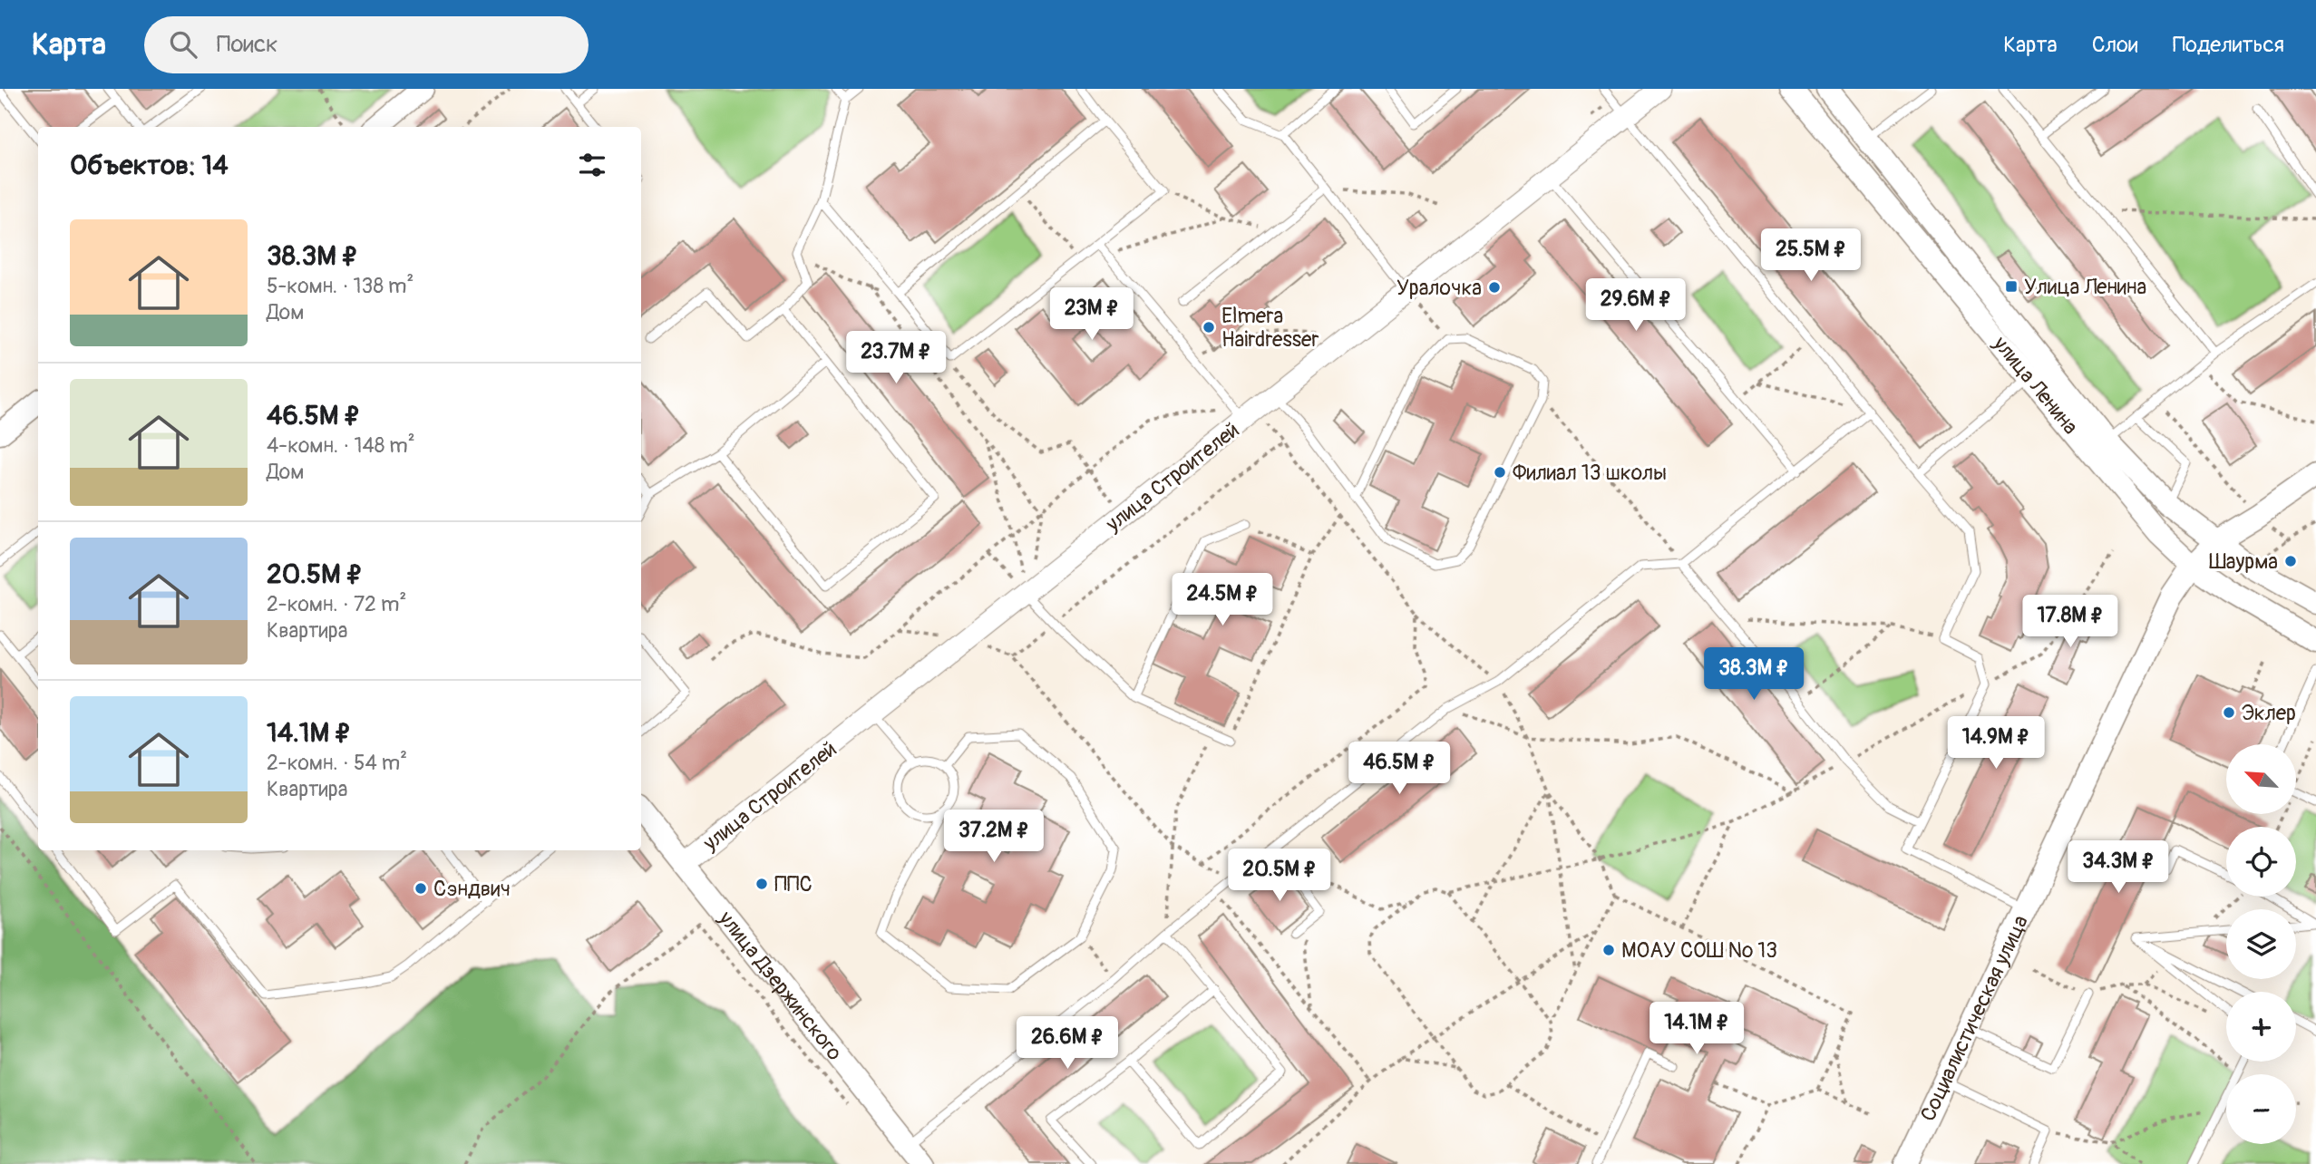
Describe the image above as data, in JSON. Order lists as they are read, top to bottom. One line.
{"streets":{"main road":["улица Ленина","улица Дзержинского","Социалистическая улица"],"street":["улица Строителей"]},"crossings":[["улица Ленина","Социалистическая улица"],["улица Строителей","улица Дзержинского"]],"places":{"transit":["Улица Ленина"],"other":["Уралочка","Elmera Hairdresser","Филиал 13 школы","Шаурма","Эклер","ППС","Сэндвич","МОАУ СОШ № 13"]},"north":"top left","page":{"header":"Карта","search":"Поиск","nav":["Карта","Слои","Поделиться"],"heading":"Объектов: 14","list":[{"name":"38.3M ₽","note":"5-комн. · 138 m² · Дом"},{"name":"46.5M ₽","note":"4-комн. · 148 m² · Дом"},{"name":"20.5M ₽","note":"2-комн. · 72 m² · Квартира"},{"name":"14.1M ₽","note":"2-комн. · 54 m² · Квартира"}],"price":["25.5M ₽","29.6M ₽","23M ₽","23.7M ₽","24.5M ₽","17.8M ₽","38.3M ₽","14.9M ₽","46.5M ₽","37.2M ₽","34.3M ₽","20.5M ₽","14.1M ₽","26.6M ₽"],"map_buttons":["+","−"]}}
